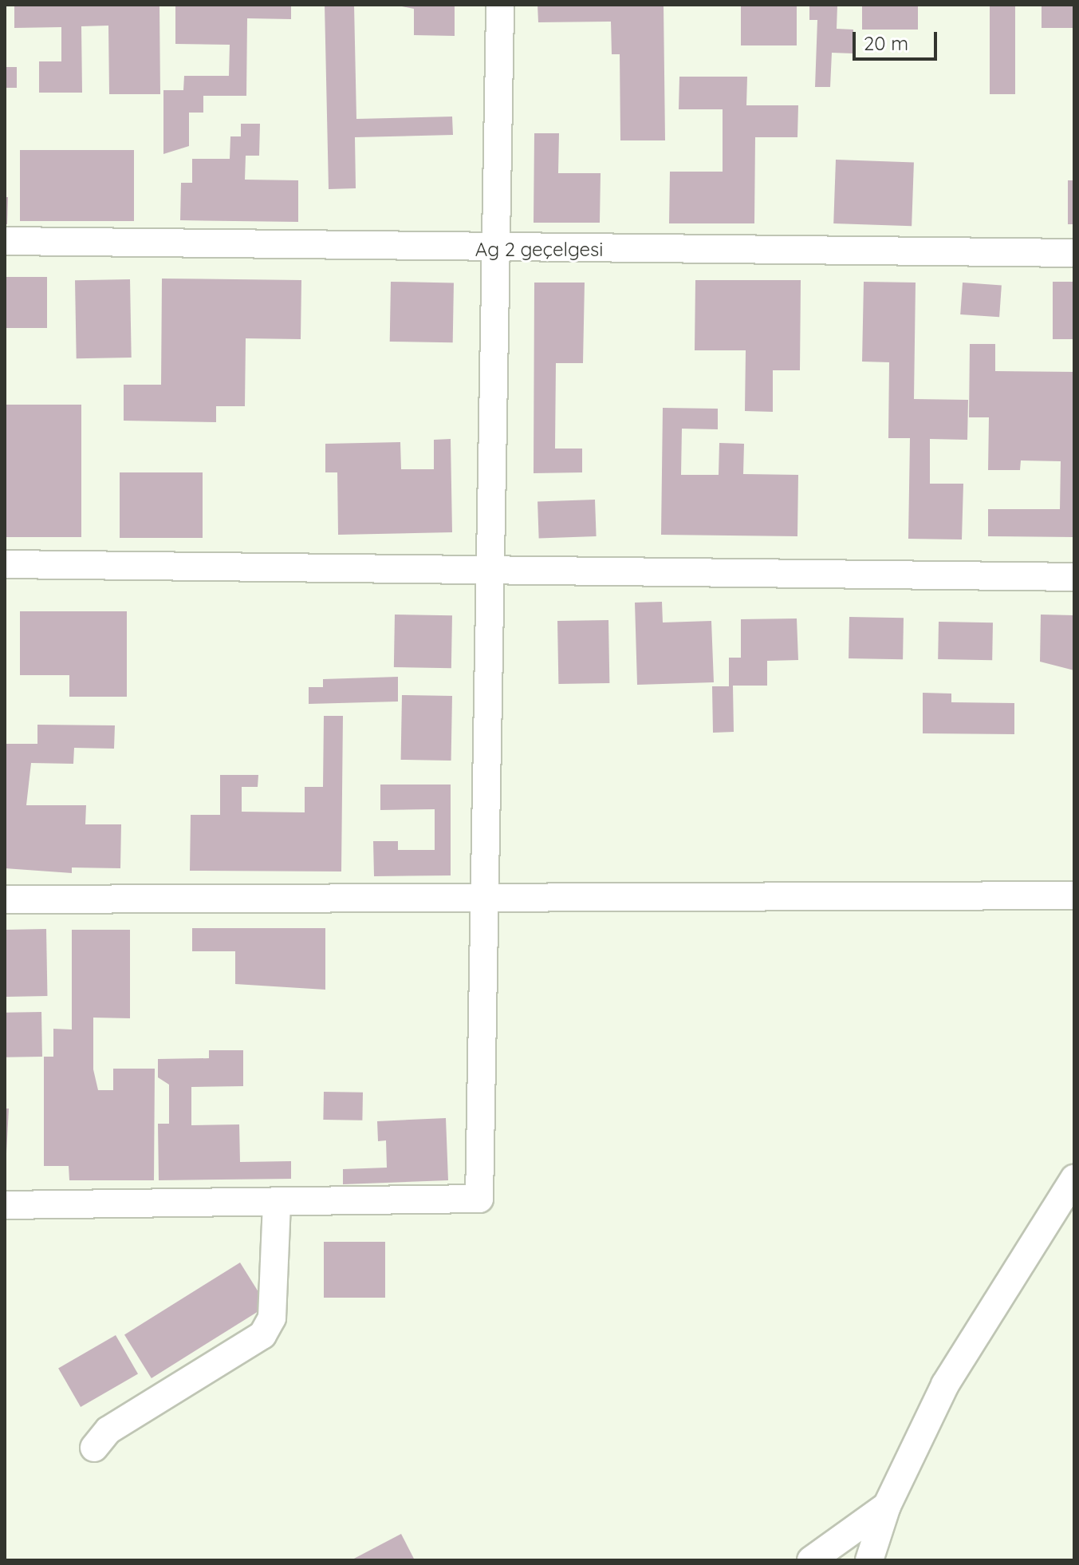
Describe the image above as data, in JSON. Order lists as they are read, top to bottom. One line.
{"streets":{"street":["Ag 2 geçelgesi"]},"scale_bar":"20 m"}
